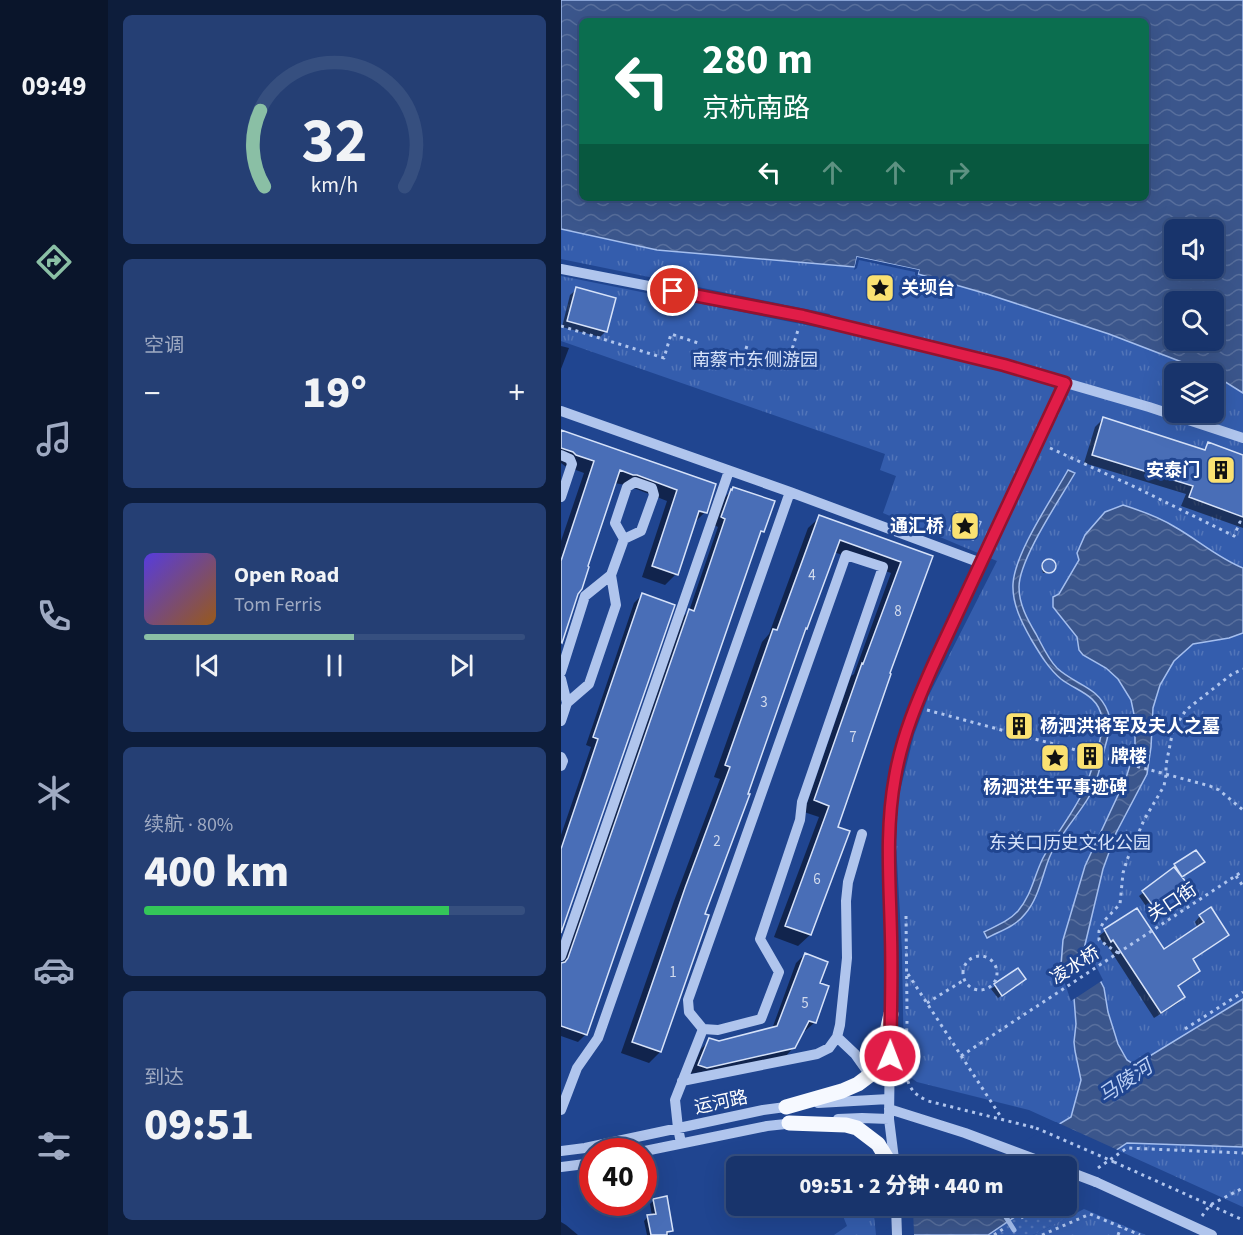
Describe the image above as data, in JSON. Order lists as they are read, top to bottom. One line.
{"streets":{"street":["运河路"],"path":["关口街","凌水桥"]},"crossings":[["关口街","凌水桥"]],"water":["马陵河"],"parks":["南蔡市东侧游园","东关口历史文化公园"],"places":{"place":["关坝台","通汇桥","杨泗洪生平事迹碑"],"building":["安泰门","杨泗洪将军及夫人之墓","牌楼"]},"house_numbers":["4","8","3","7","2","6","1","5"],"page":{"tabs":"09:49","turn":["280 m","京杭南路"],"tile":["空调",["续航 · 80%","400 km"],["到达","09:51"]],"heat":["−","19°","+"],"song":["Open Road","Tom Ferris"],"limit":"40","trip":"09:51 · 2 分钟 · 440 m","gauge":["32","km/h"]}}
